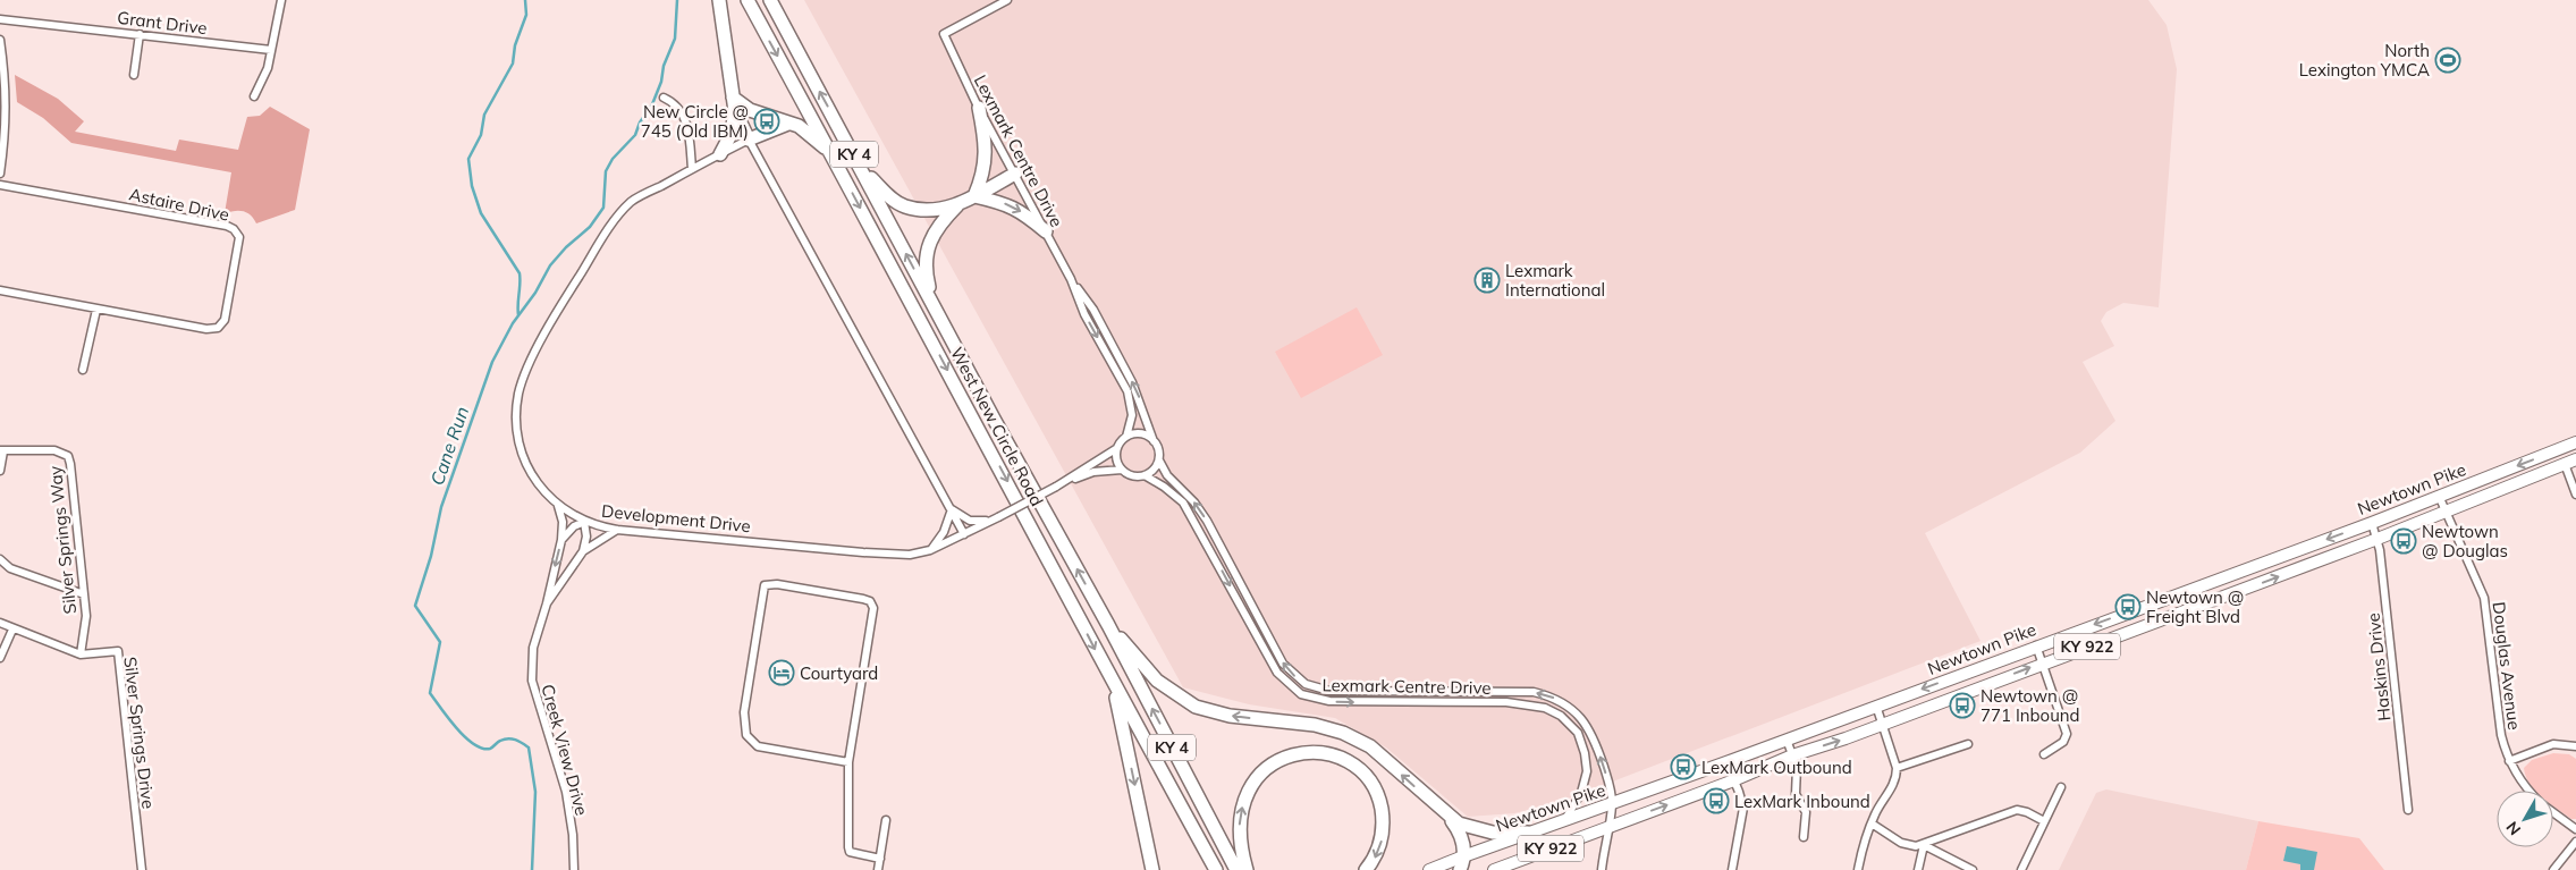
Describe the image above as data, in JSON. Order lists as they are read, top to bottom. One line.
{"streets":{"highway":["KY 4","West New Circle Road"],"main road":["Newtown Pike","KY 922"],"street":["Grant Drive","Lexmark Centre Drive","Astaire Drive","Development Drive","Silver Springs Way","Douglas Avenue","Haskins Drive","Silver Springs Drive","Creek View Drive"]},"crossings":[["Lexmark Centre Drive","Newtown Pike"],["Lexmark Centre Drive","Development Drive"],["Newtown Pike","Douglas Avenue"],["Newtown Pike","Haskins Drive"],["Development Drive","Creek View Drive"],["Silver Springs Way","Silver Springs Drive"]],"water":["Cane Run"],"places":{"sports":["North Lexington YMCA"],"bus stop":["New Circle @ 745 (Old IBM)","Newtown @ Douglas","Newtown @ Freight Blvd","Newtown @ 771 Inbound","LexMark Outbound","LexMark Inbound"],"building":["Lexmark International"],"hotel":["Courtyard"]},"north":"bottom left"}
